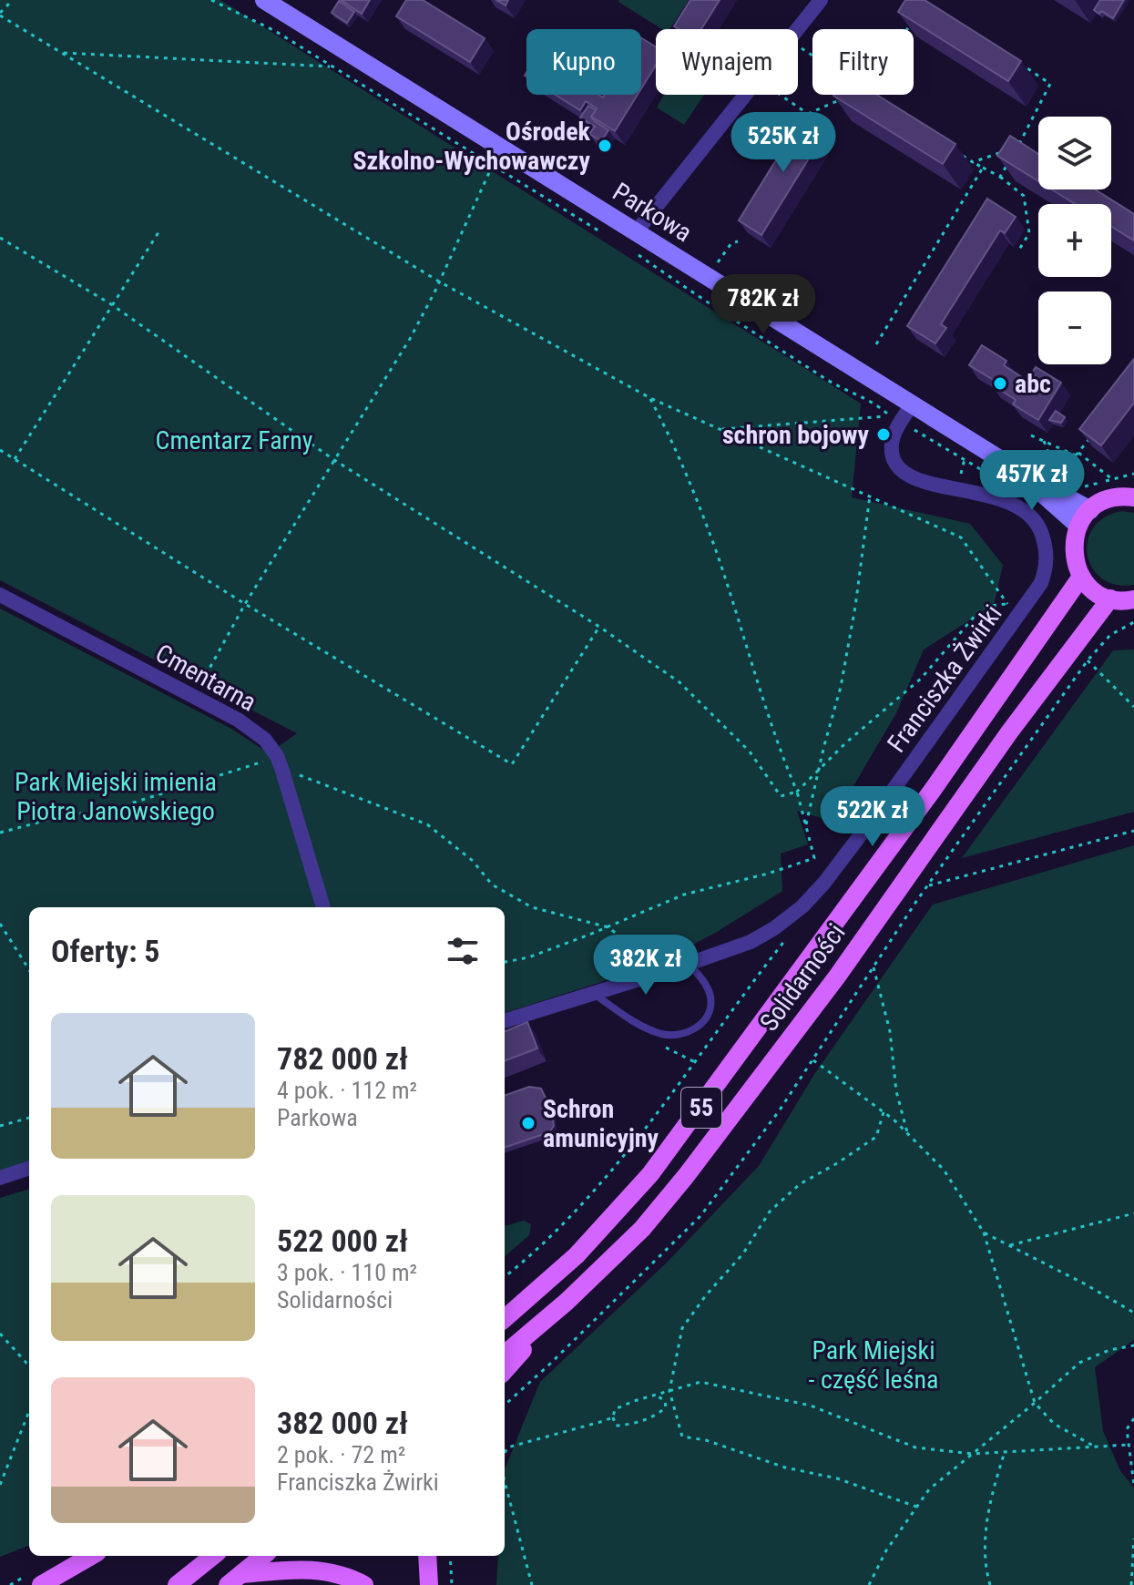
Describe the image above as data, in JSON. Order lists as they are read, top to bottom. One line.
{"streets":{"main road":["Solidarności","55"],"street":["Parkowa","Cmentarna","Franciszka Żwirki"]},"crossings":[["Parkowa","Franciszka Żwirki"]],"parks":["Cmentarz Farny","Park Miejski imienia Piotra Janowskiego","Park Miejski - część leśna"],"places":["Ośrodek Szkolno-Wychowawczy","abc","schron bojowy","Schron amunicyjny"],"page":{"chip":["Kupno","Wynajem","Filtry"],"price":["525K zł","782K zł","457K zł","522K zł","382K zł"],"map_buttons":["+","−"],"heading":"Oferty: 5","list":[{"name":"782 000 zł","note":"4 pok. · 112 m² · Parkowa"},{"name":"522 000 zł","note":"3 pok. · 110 m² · Solidarności"},{"name":"382 000 zł","note":"2 pok. · 72 m² · Franciszka Żwirki"}]}}
